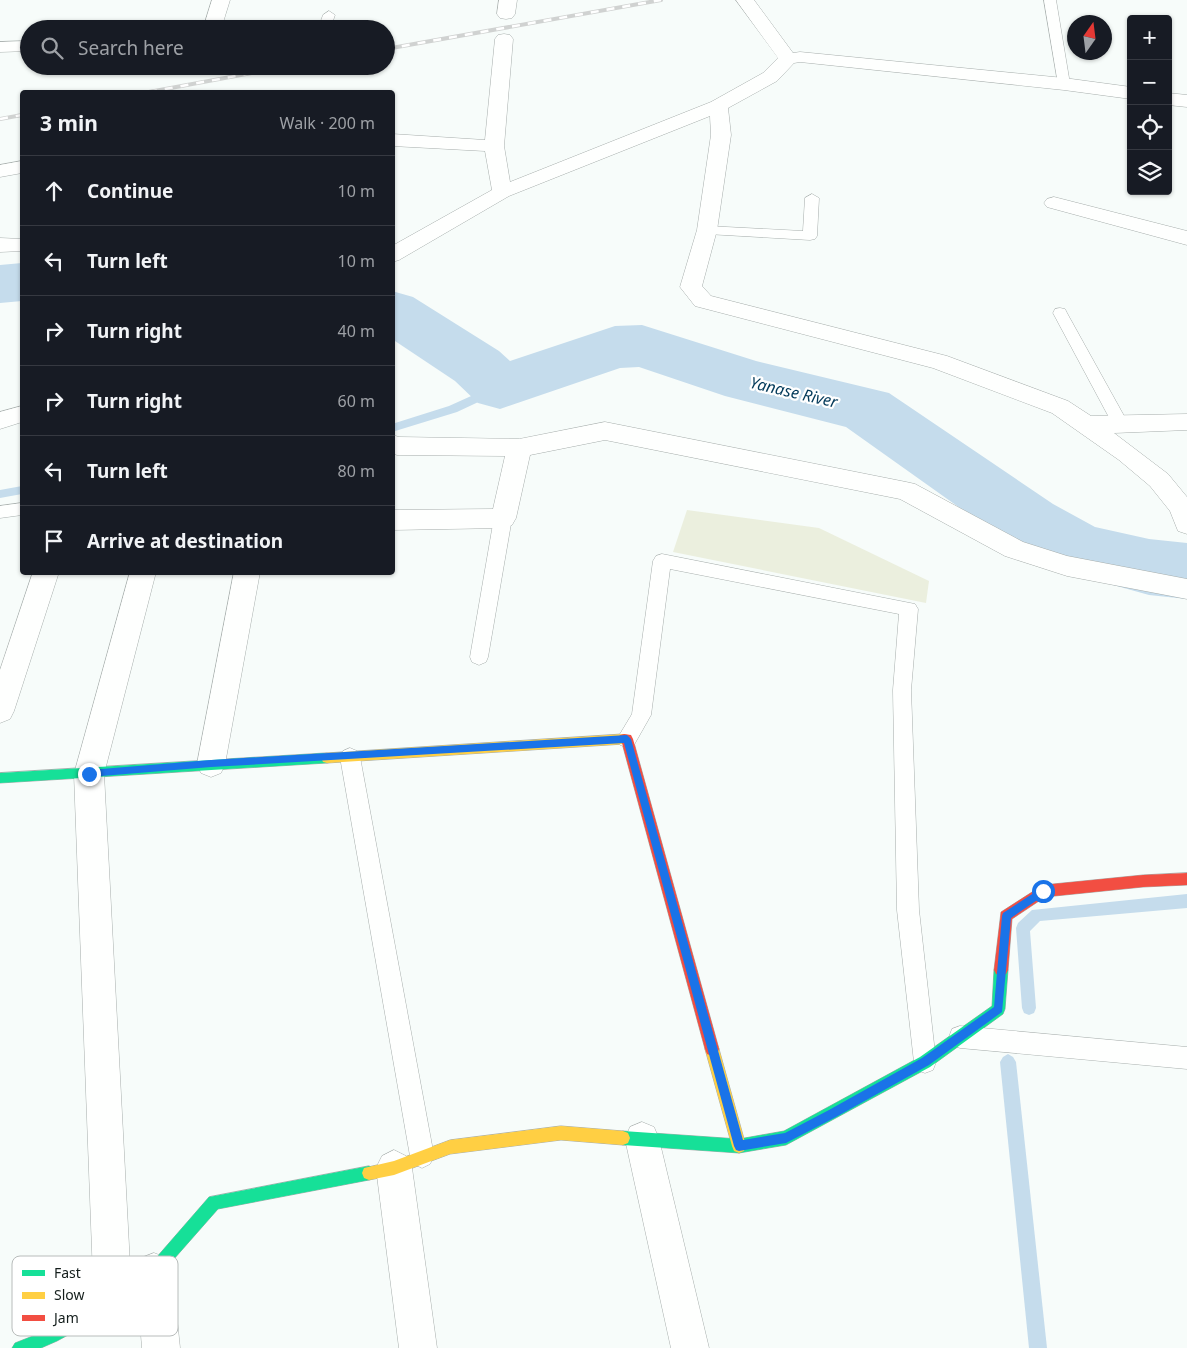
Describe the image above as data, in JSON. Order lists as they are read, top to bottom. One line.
{"water":["Yanase River"],"legend":["Fast","Slow","Jam"],"north":"top","page":{"map_buttons":["+","−"],"search":"Search here","heading":["3 min","Walk · 200 m"],"list":[["Continue","10 m"],["Turn left","10 m"],["Turn right","40 m"],["Turn right","60 m"],["Turn left","80 m"],"Arrive at destination"]}}
